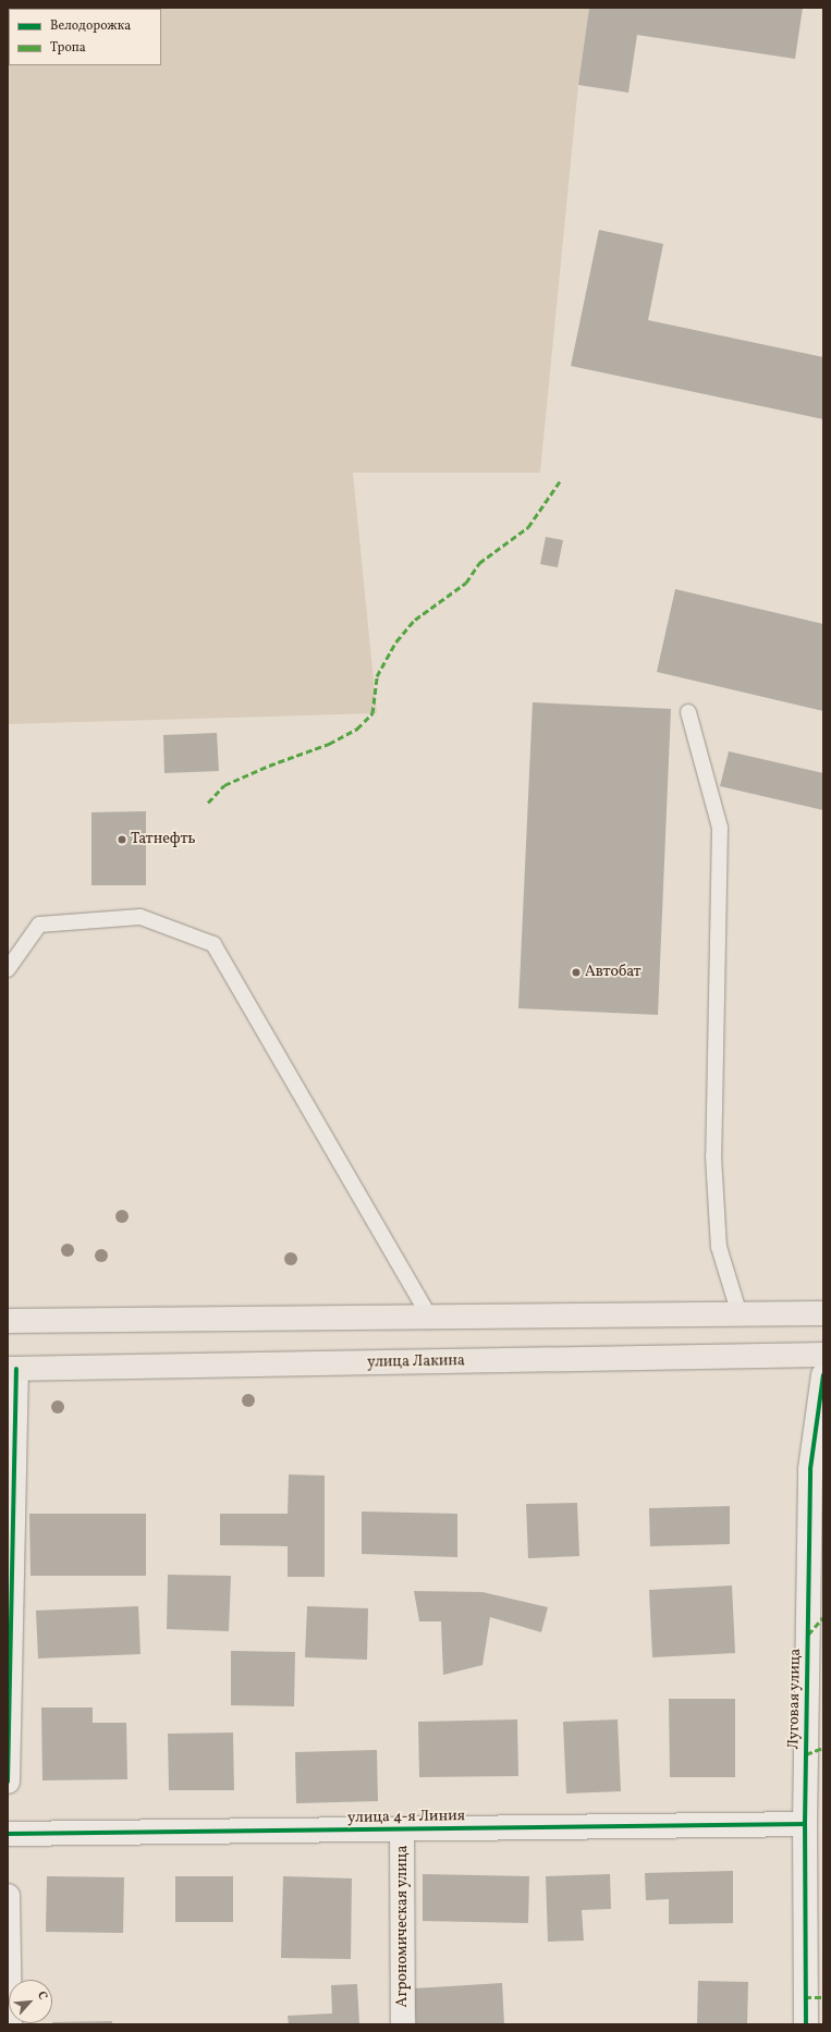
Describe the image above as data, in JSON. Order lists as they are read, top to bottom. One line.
{"streets":{"highway":["улица Лакина"],"street":["Луговая улица","улица 4-я Линия","Агрономическая улица"]},"crossings":[["Луговая улица","улица 4-я Линия"],["улица 4-я Линия","Агрономическая улица"]],"places":["Татнефть","Автобат"],"legend":["Велодорожка","Тропа"],"north":"top right"}
